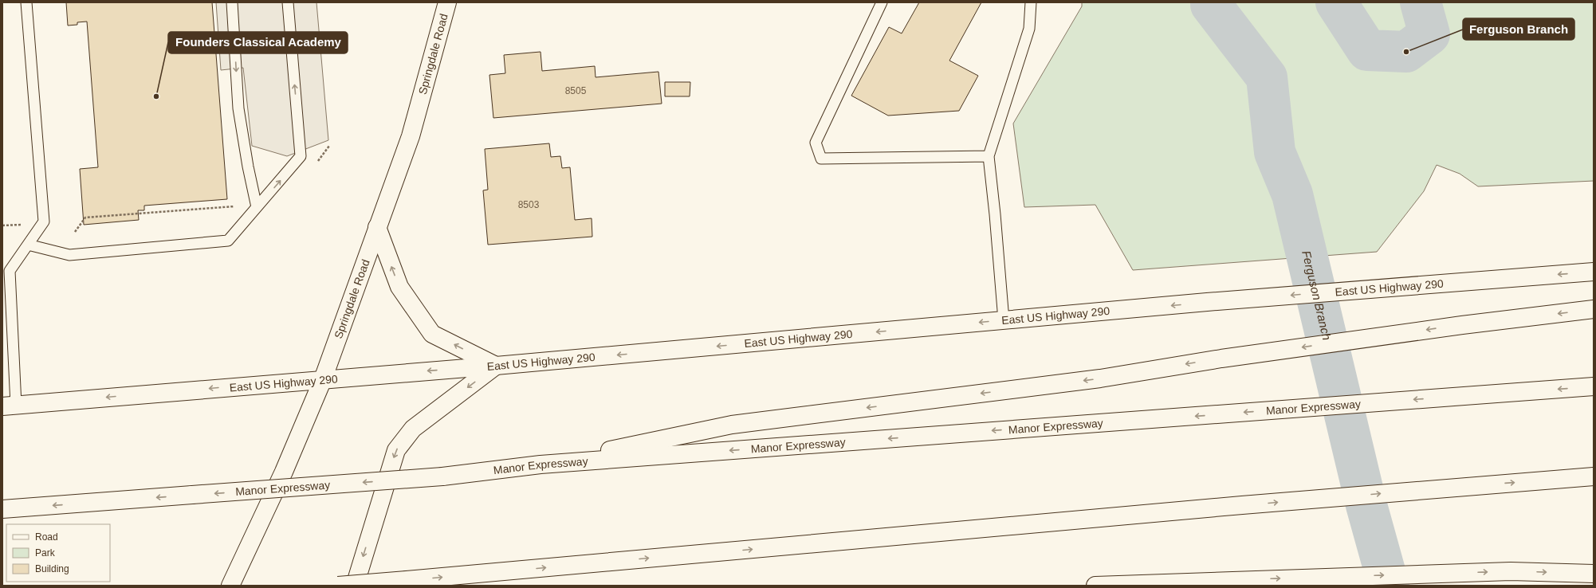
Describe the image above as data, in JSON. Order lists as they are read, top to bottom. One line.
{"streets":{"main road":["Springdale Road","East US Highway 290","Manor Expressway"]},"crossings":[["Springdale Road","East US Highway 290"]],"water":["Ferguson Branch"],"places":["Ferguson Branch","Founders Classical Academy"],"house_numbers":["8505","8503"],"legend":["Road","Park","Building"]}
